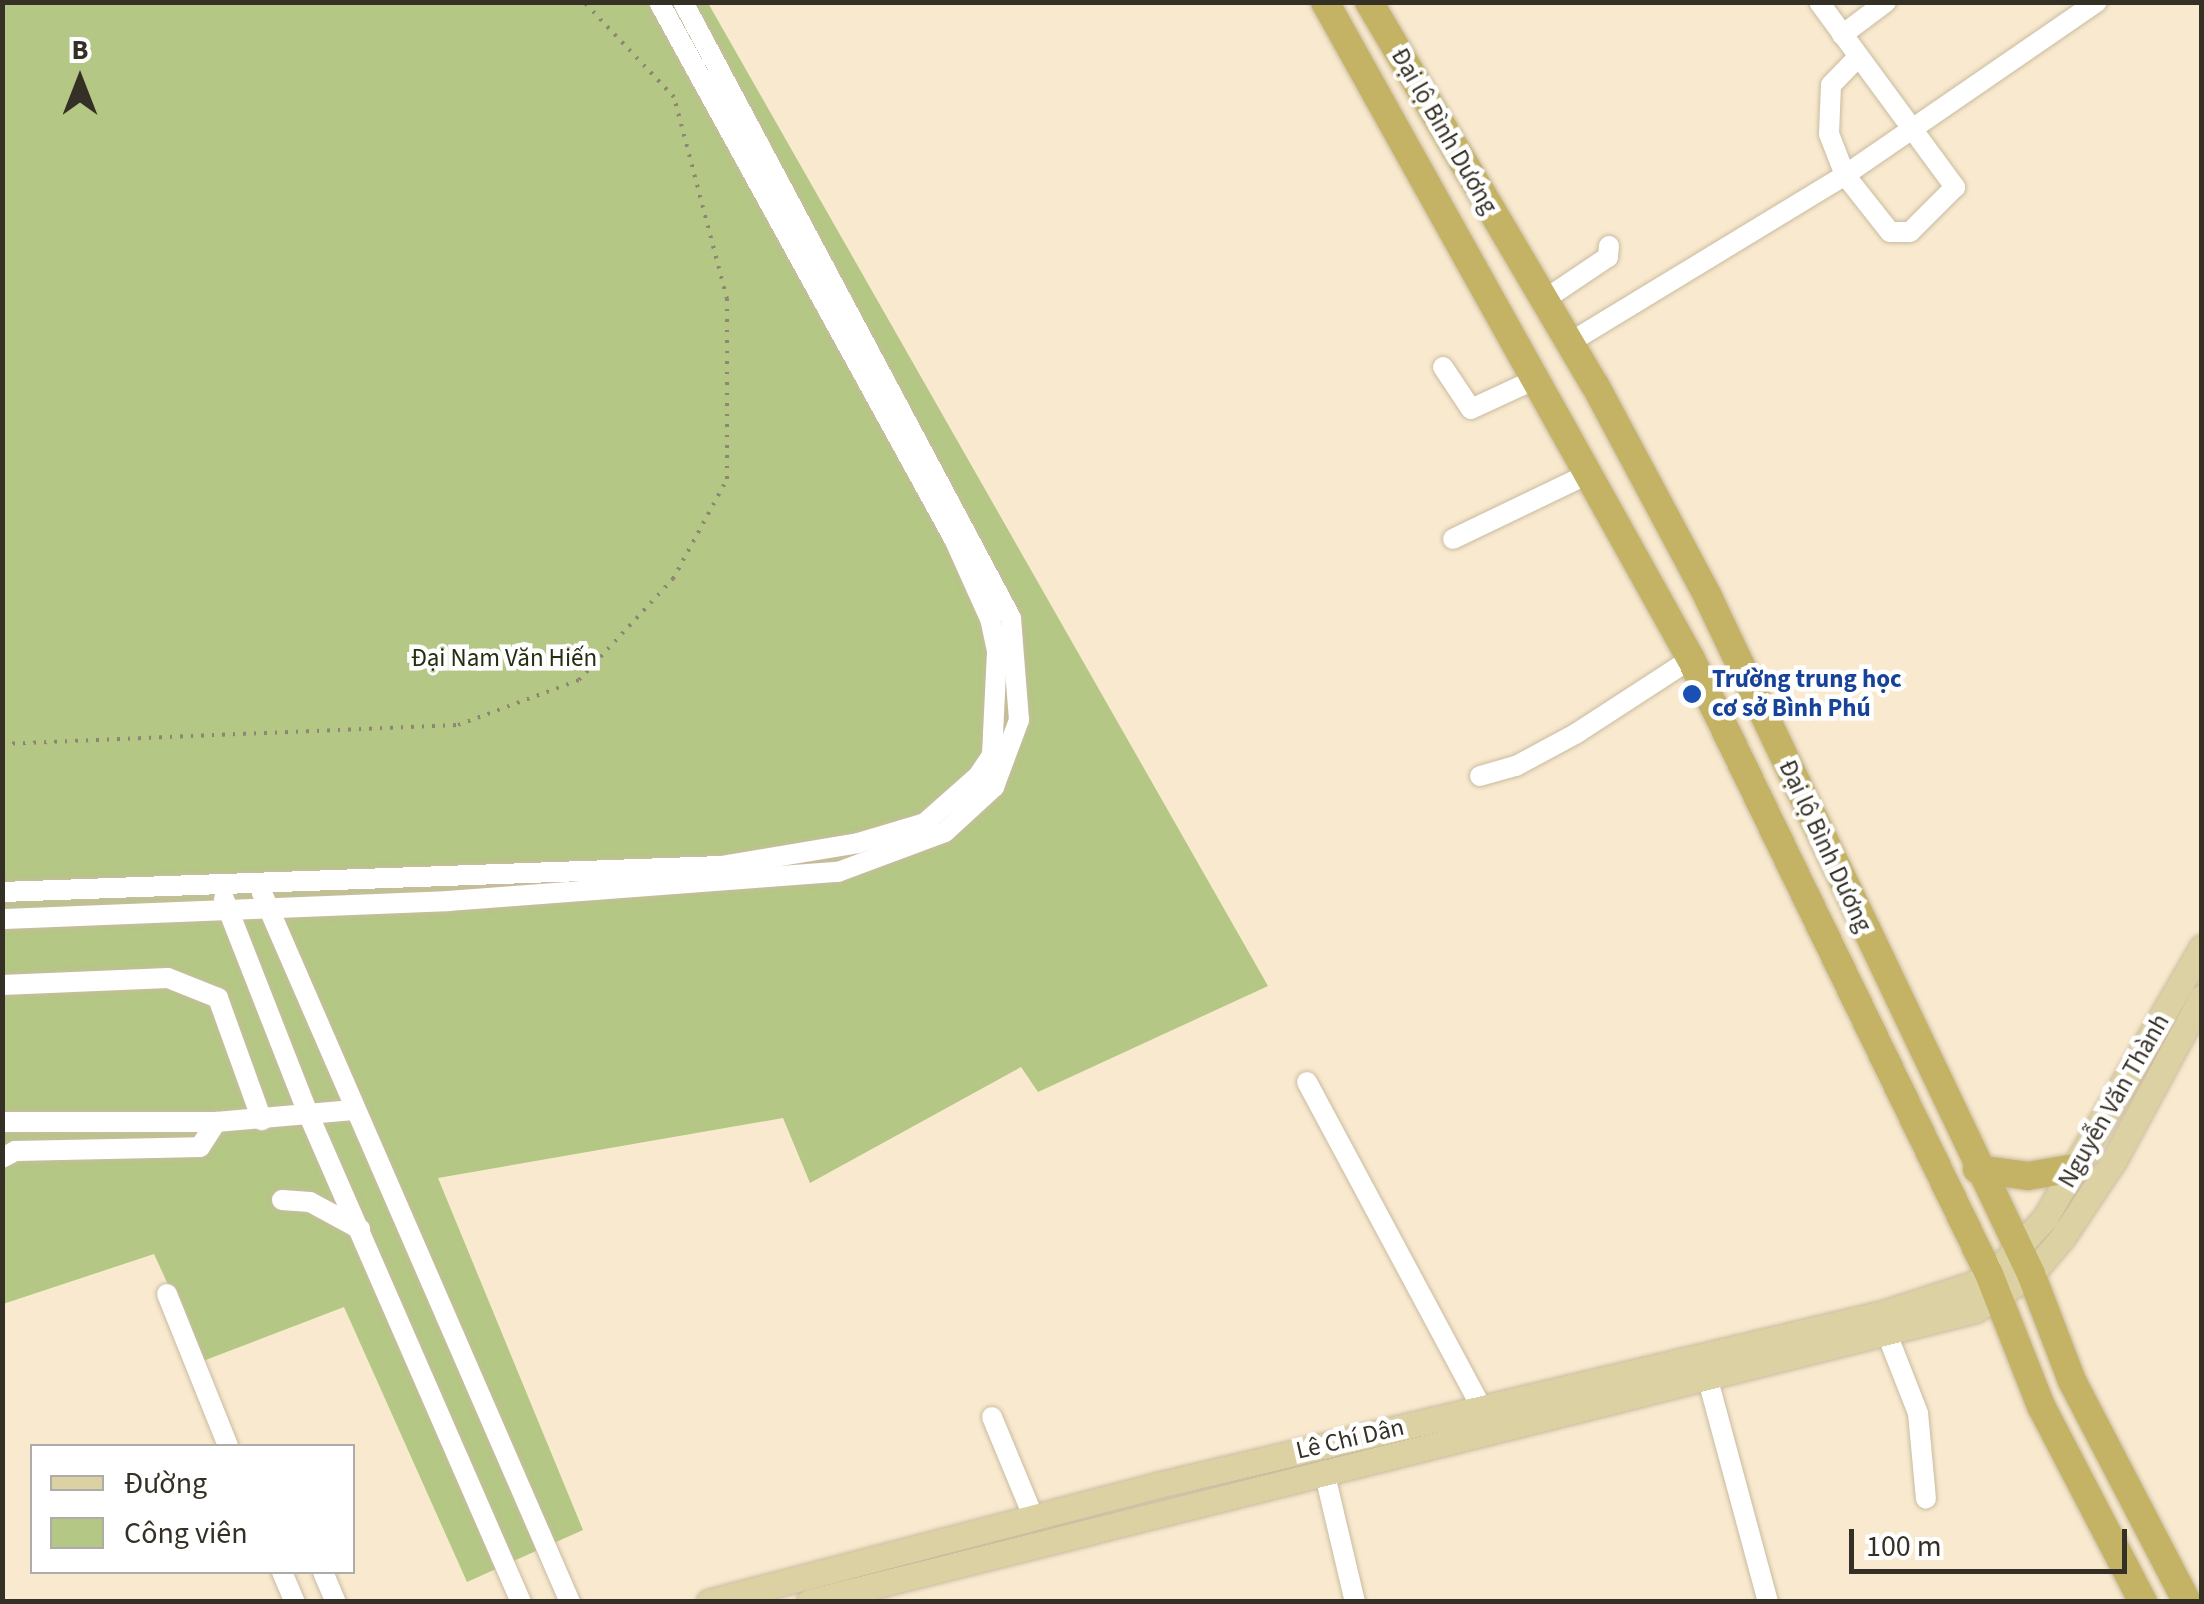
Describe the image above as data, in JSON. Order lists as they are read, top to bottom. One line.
{"streets":{"highway":["Đại lộ Bình Dương"],"main road":["Nguyễn Văn Thành","Lê Chí Dân"]},"crossings":[["Đại lộ Bình Dương","Nguyễn Văn Thành"],["Đại lộ Bình Dương","Lê Chí Dân"]],"parks":["Đại Nam Văn Hiến"],"places":["Trường trung học cơ sở Bình Phú"],"legend":["Đường","Công viên"],"scale_bar":"100 m","north":"top"}
